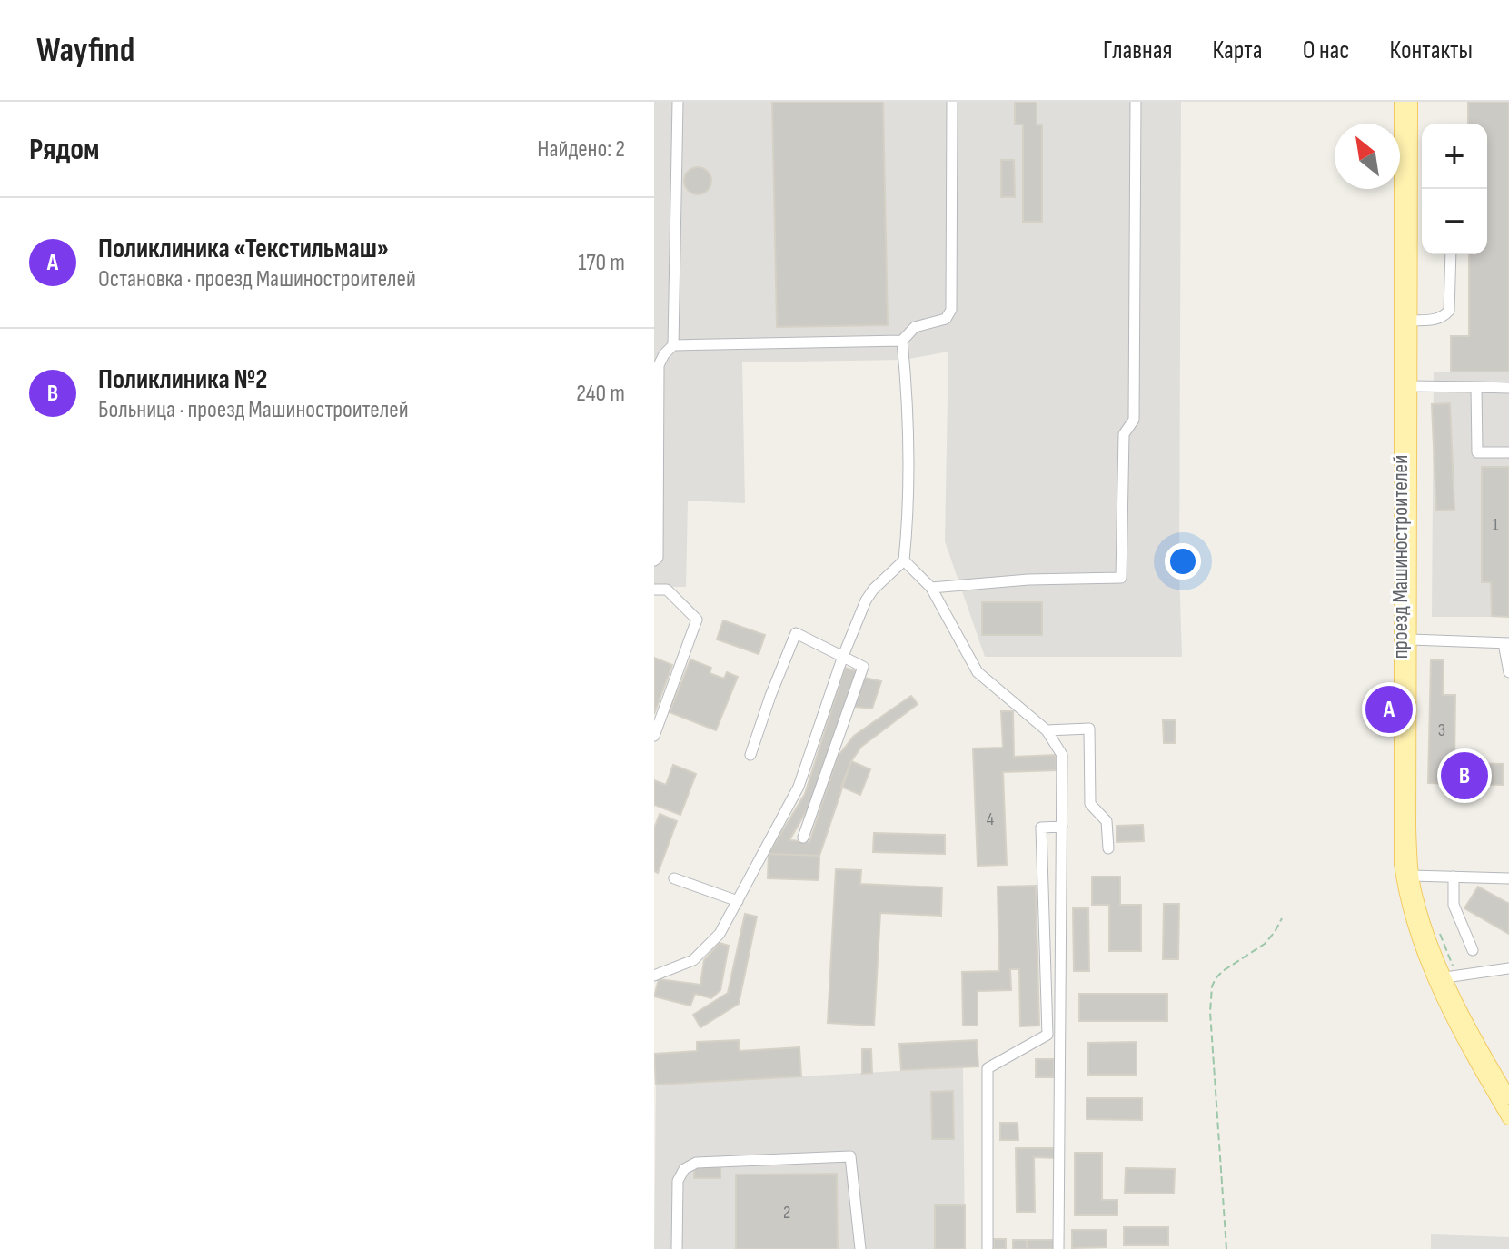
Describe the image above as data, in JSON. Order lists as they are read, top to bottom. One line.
{"streets":{"main road":["проезд Машиностроителей"]},"house_numbers":["1","3","4","2"],"north":"top left","page":{"header":"Wayfind","nav":["Главная","Карта","О нас","Контакты"],"heading":["Рядом","Найдено: 2"],"map_buttons":["+","−"],"list":[{"mark":"A","name":"Поликлиника «Текстильмаш»","note":"Остановка · проезд Машиностроителей","value":"170 m"},{"mark":"B","name":"Поликлиника №2","note":"Больница · проезд Машиностроителей","value":"240 m"}],"pins":["A","B"]}}
